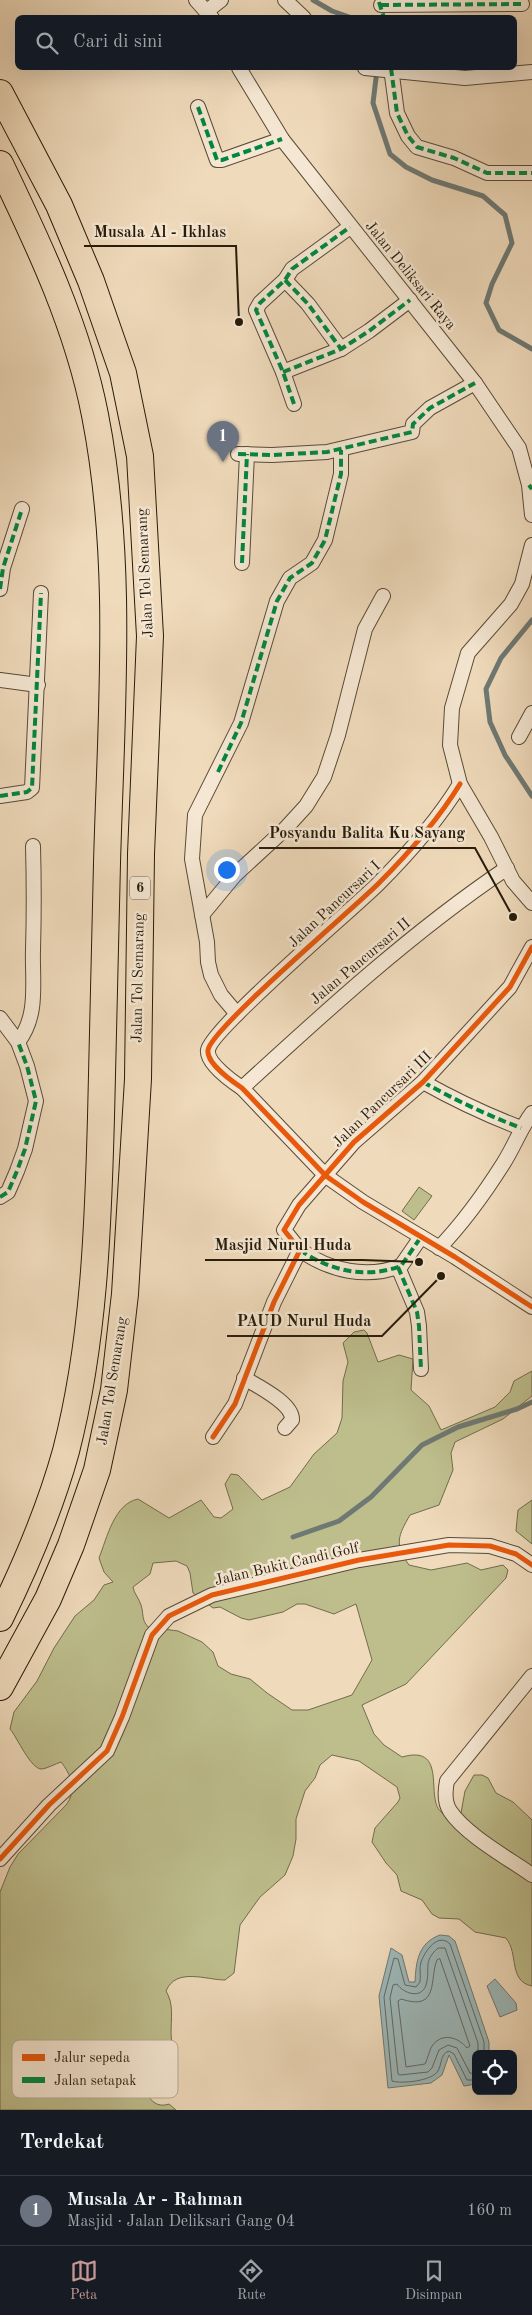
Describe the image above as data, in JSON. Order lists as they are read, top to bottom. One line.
{"streets":{"highway":["Jalan Tol Semarang","6"],"street":["Jalan Deliksari Raya","Jalan Pancursari I","Jalan Pancursari II","Jalan Pancursari III","Jalan Bukit Candi Golf"]},"crossings":[["Jalan Pancursari I","Jalan Pancursari II"],["Jalan Pancursari I","Jalan Pancursari III"]],"places":["Musala Al - Ikhlas","Posyandu Balita Ku Sayang","Masjid Nurul Huda","PAUD Nurul Huda"],"legend":["Jalur sepeda","Jalan setapak"],"page":{"search":"Cari di sini","pins":"1","heading":"Terdekat","list":[{"mark":"1","name":"Musala Ar - Rahman","note":"Masjid · Jalan Deliksari Gang 04","value":"160 m"}],"nav":["Peta","Rute","Disimpan"]}}
